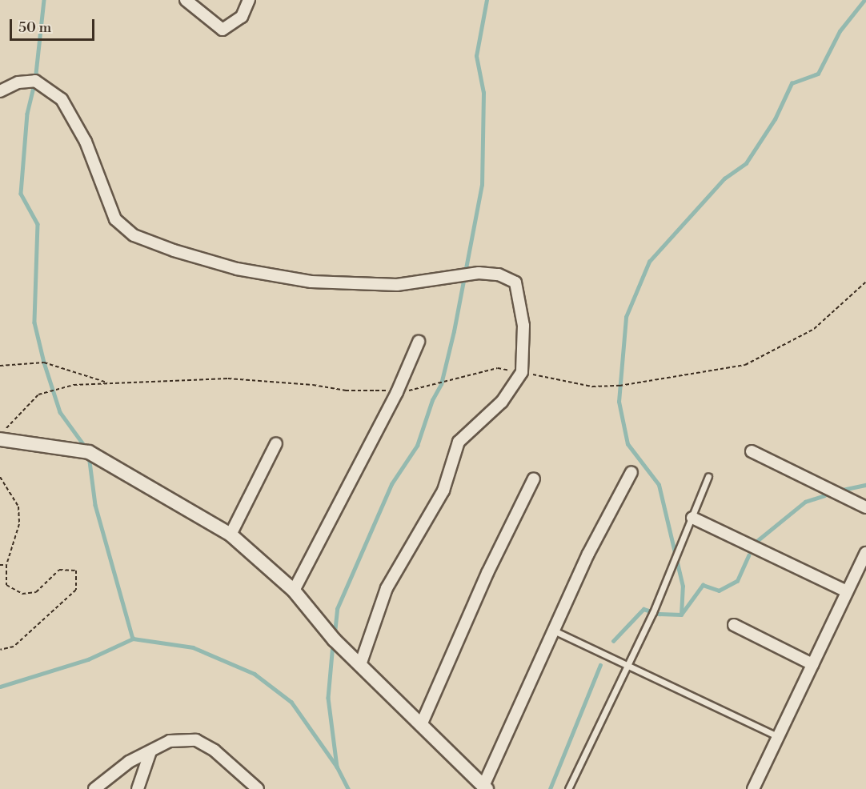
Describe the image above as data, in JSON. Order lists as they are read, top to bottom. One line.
{"scale_bar":"50 m"}
